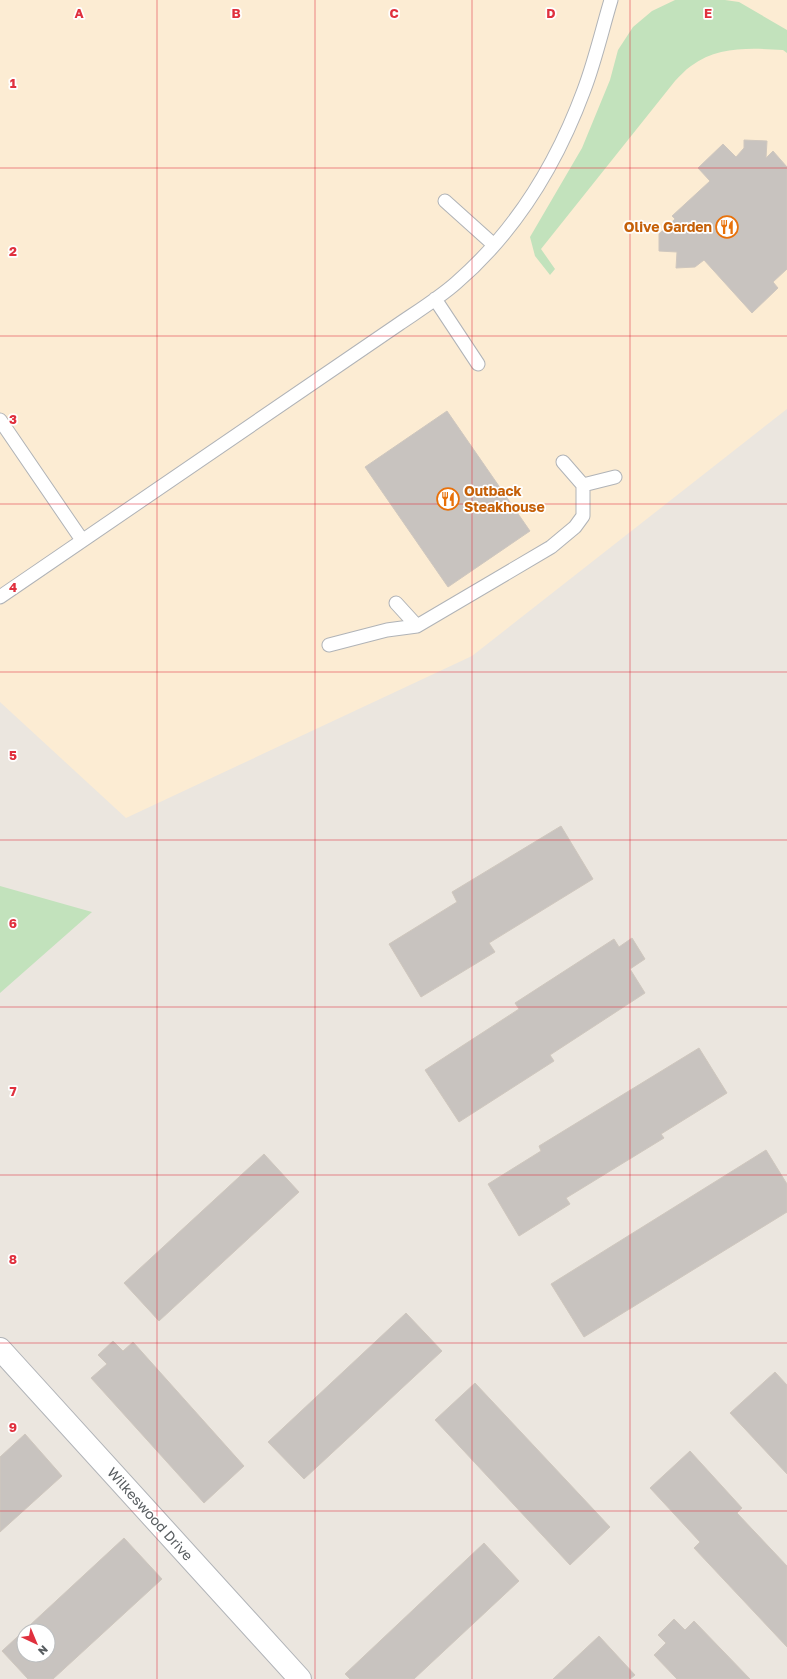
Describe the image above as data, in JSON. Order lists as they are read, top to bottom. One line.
{"streets":{"street":["Wilkeswood Drive"]},"places":{"restaurant":["Olive Garden","Outback Steakhouse"]},"north":"bottom right","grid":{"columns":["A","B","C","D","E"],"rows":["1","2","3","4","5","6","7","8","9"]}}
